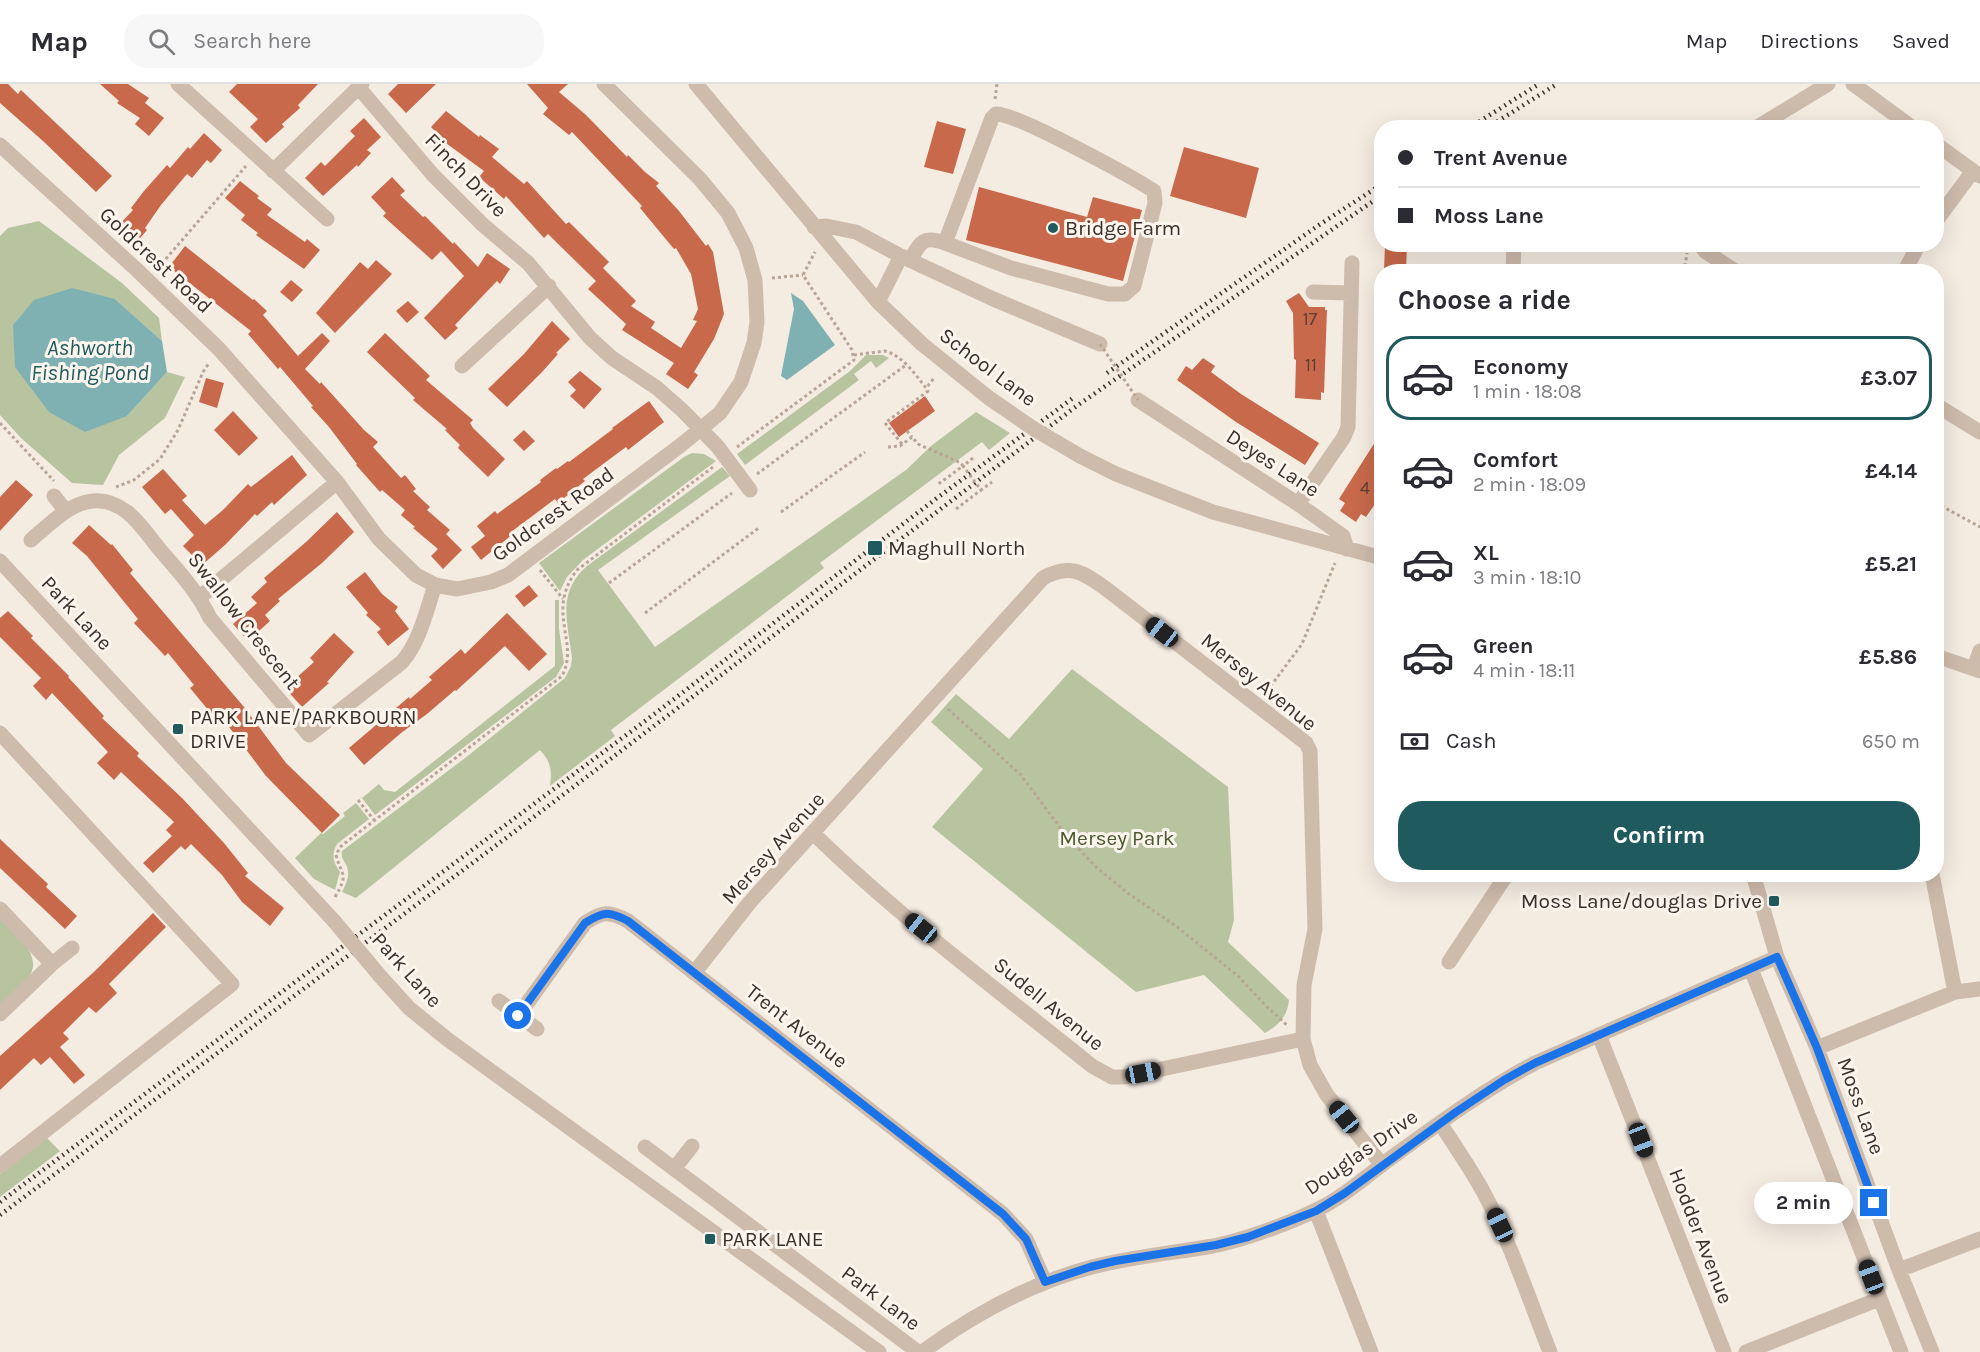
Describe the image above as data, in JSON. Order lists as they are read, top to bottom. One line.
{"streets":{"street":["Finch Drive","Goldcrest Road","School Lane","Deyes Lane","Park Lane","Swallow Crescent","Mersey Avenue","Sudell Avenue","Trent Avenue","Moss Lane","Douglas Drive","Hodder Avenue"]},"crossings":[["Finch Drive","Goldcrest Road"],["Goldcrest Road","Swallow Crescent"],["School Lane","Deyes Lane"],["Park Lane","Douglas Drive"],["Mersey Avenue","Sudell Avenue"],["Mersey Avenue","Trent Avenue"],["Mersey Avenue","Douglas Drive"],["Trent Avenue","Douglas Drive"],["Moss Lane","Douglas Drive"],["Douglas Drive","Hodder Avenue"]],"water":["Ashworth Fishing Pond"],"parks":["Mersey Park"],"places":{"other":["Bridge Farm"],"transit":["Maghull North","PARK LANE/PARKBOURN DRIVE","Moss Lane/douglas Drive","PARK LANE"]},"house_numbers":["17","11","4"],"page":{"header":"Map","search":"Search here","nav":["Map","Directions","Saved"],"banner":["Trent Avenue","Moss Lane"],"heading":"Choose a ride","list":[{"name":"Economy","note":"1 min · 18:08","value":"£3.07"},{"name":"Comfort","note":"2 min · 18:09","value":"£4.14"},{"name":"XL","note":"3 min · 18:10","value":"£5.21"},{"name":"Green","note":"4 min · 18:11","value":"£5.86"}],"pay":["Cash","650 m"],"buttons":"Confirm","bubble":"2 min"}}
